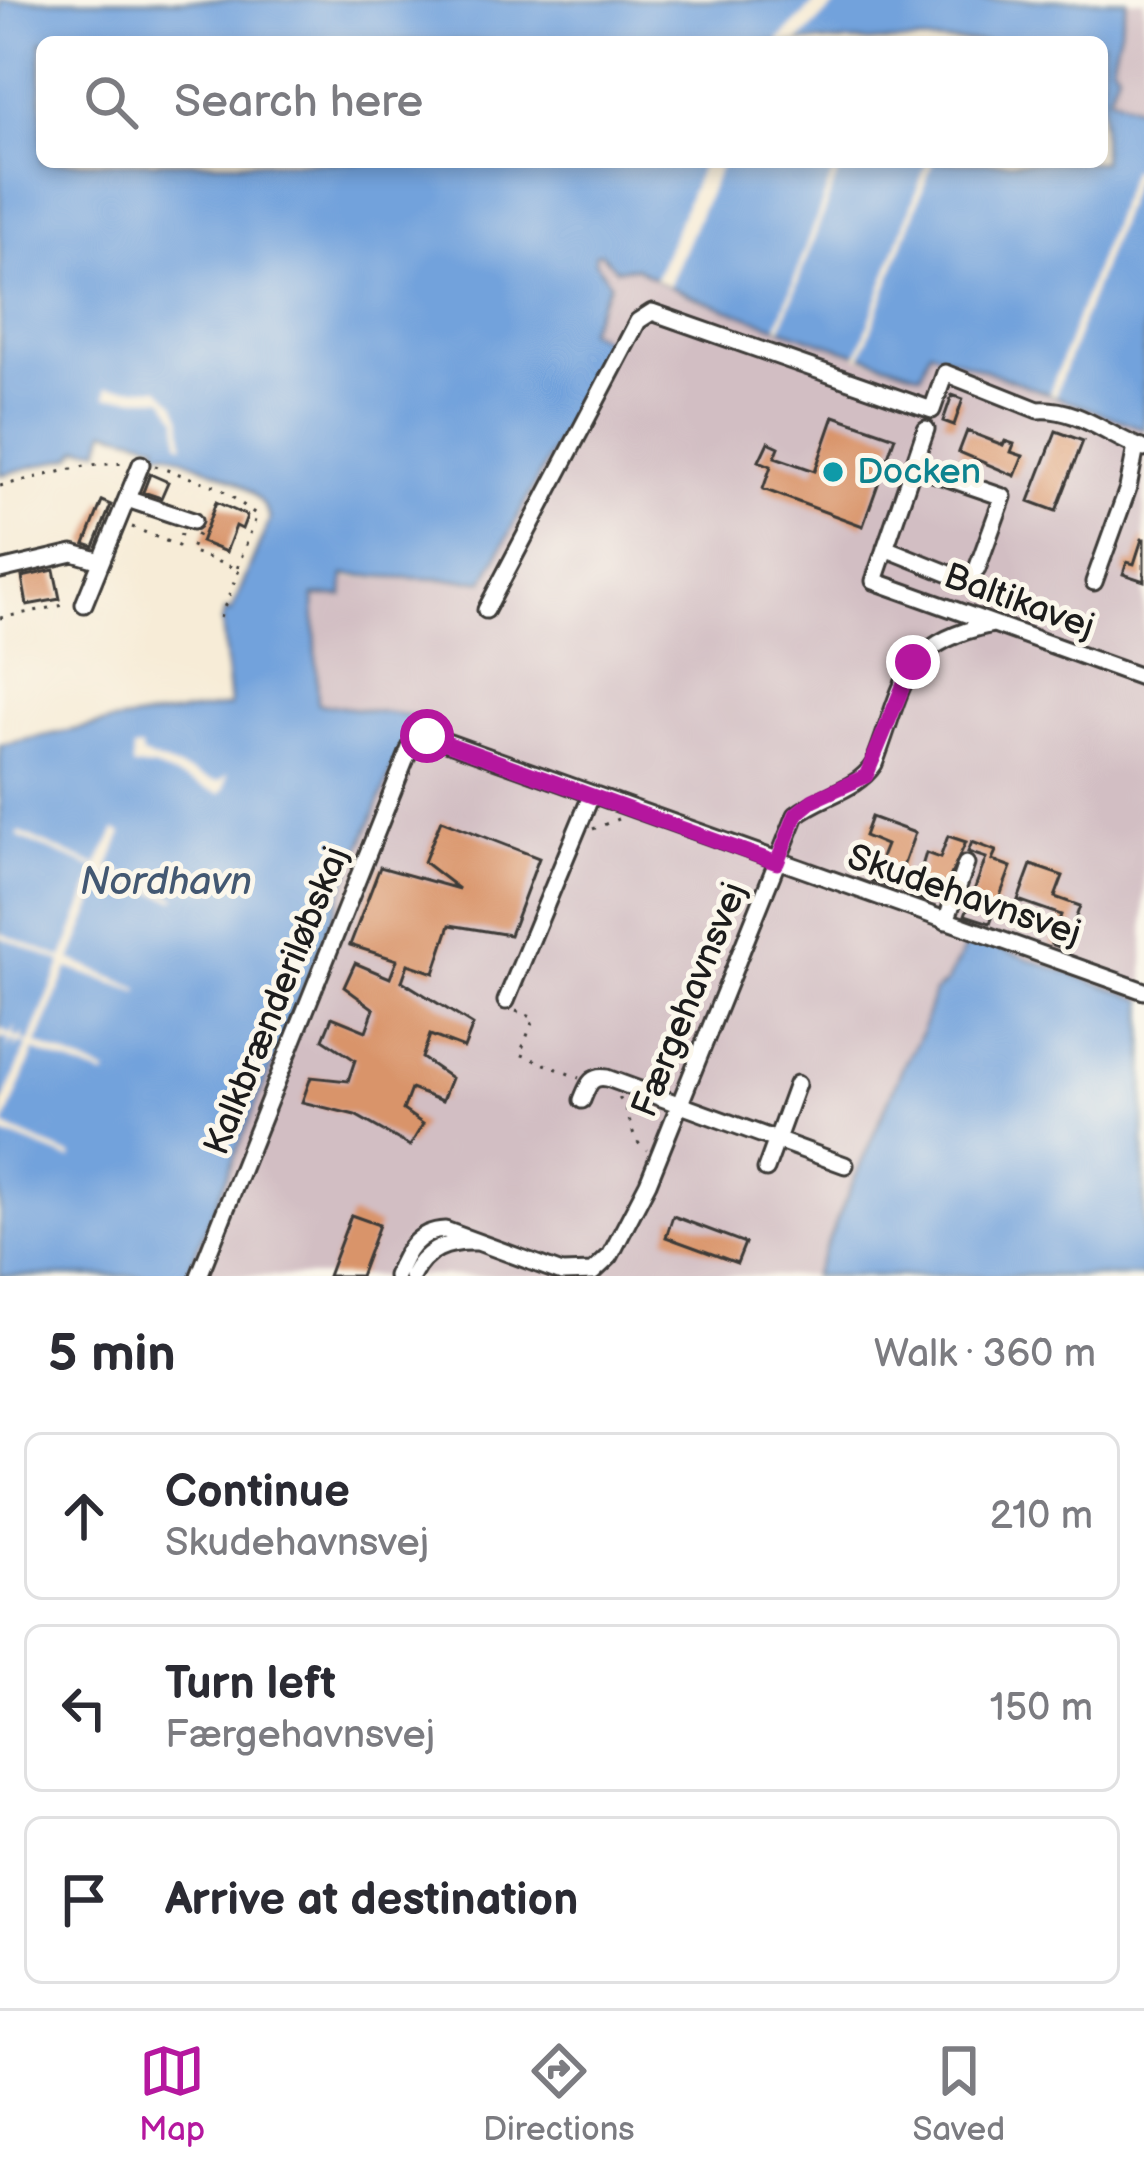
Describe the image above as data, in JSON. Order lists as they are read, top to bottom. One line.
{"streets":{"street":["Baltikavej","Skudehavnsvej","Færgehavnsvej","Kalkbrænderiløbskaj"]},"crossings":[["Baltikavej","Færgehavnsvej"],["Skudehavnsvej","Færgehavnsvej"]],"water":["Nordhavn"],"places":["Docken"],"page":{"search":"Search here","heading":["5 min","Walk · 360 m"],"list":[["Continue","Skudehavnsvej","210 m"],["Turn left","Færgehavnsvej","150 m"],"Arrive at destination"],"nav":["Map","Directions","Saved"]}}
